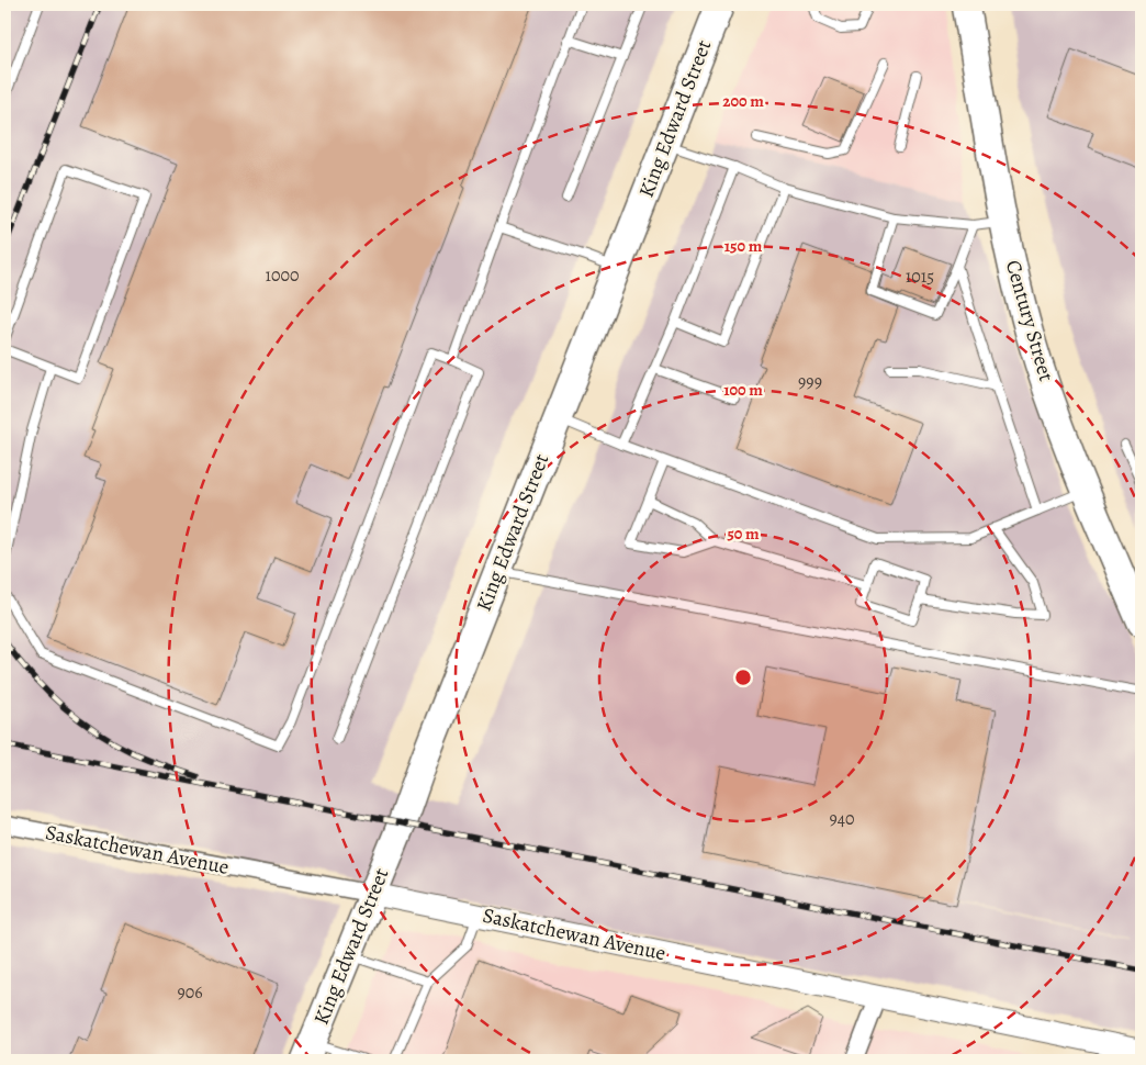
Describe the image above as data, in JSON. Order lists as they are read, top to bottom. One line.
{"streets":{"main road":["King Edward Street","Century Street"],"street":["Saskatchewan Avenue"]},"crossings":[["King Edward Street","Saskatchewan Avenue"]],"house_numbers":["1000","1015","999","940","906"],"rings":["200 m","150 m","100 m","50 m"]}
